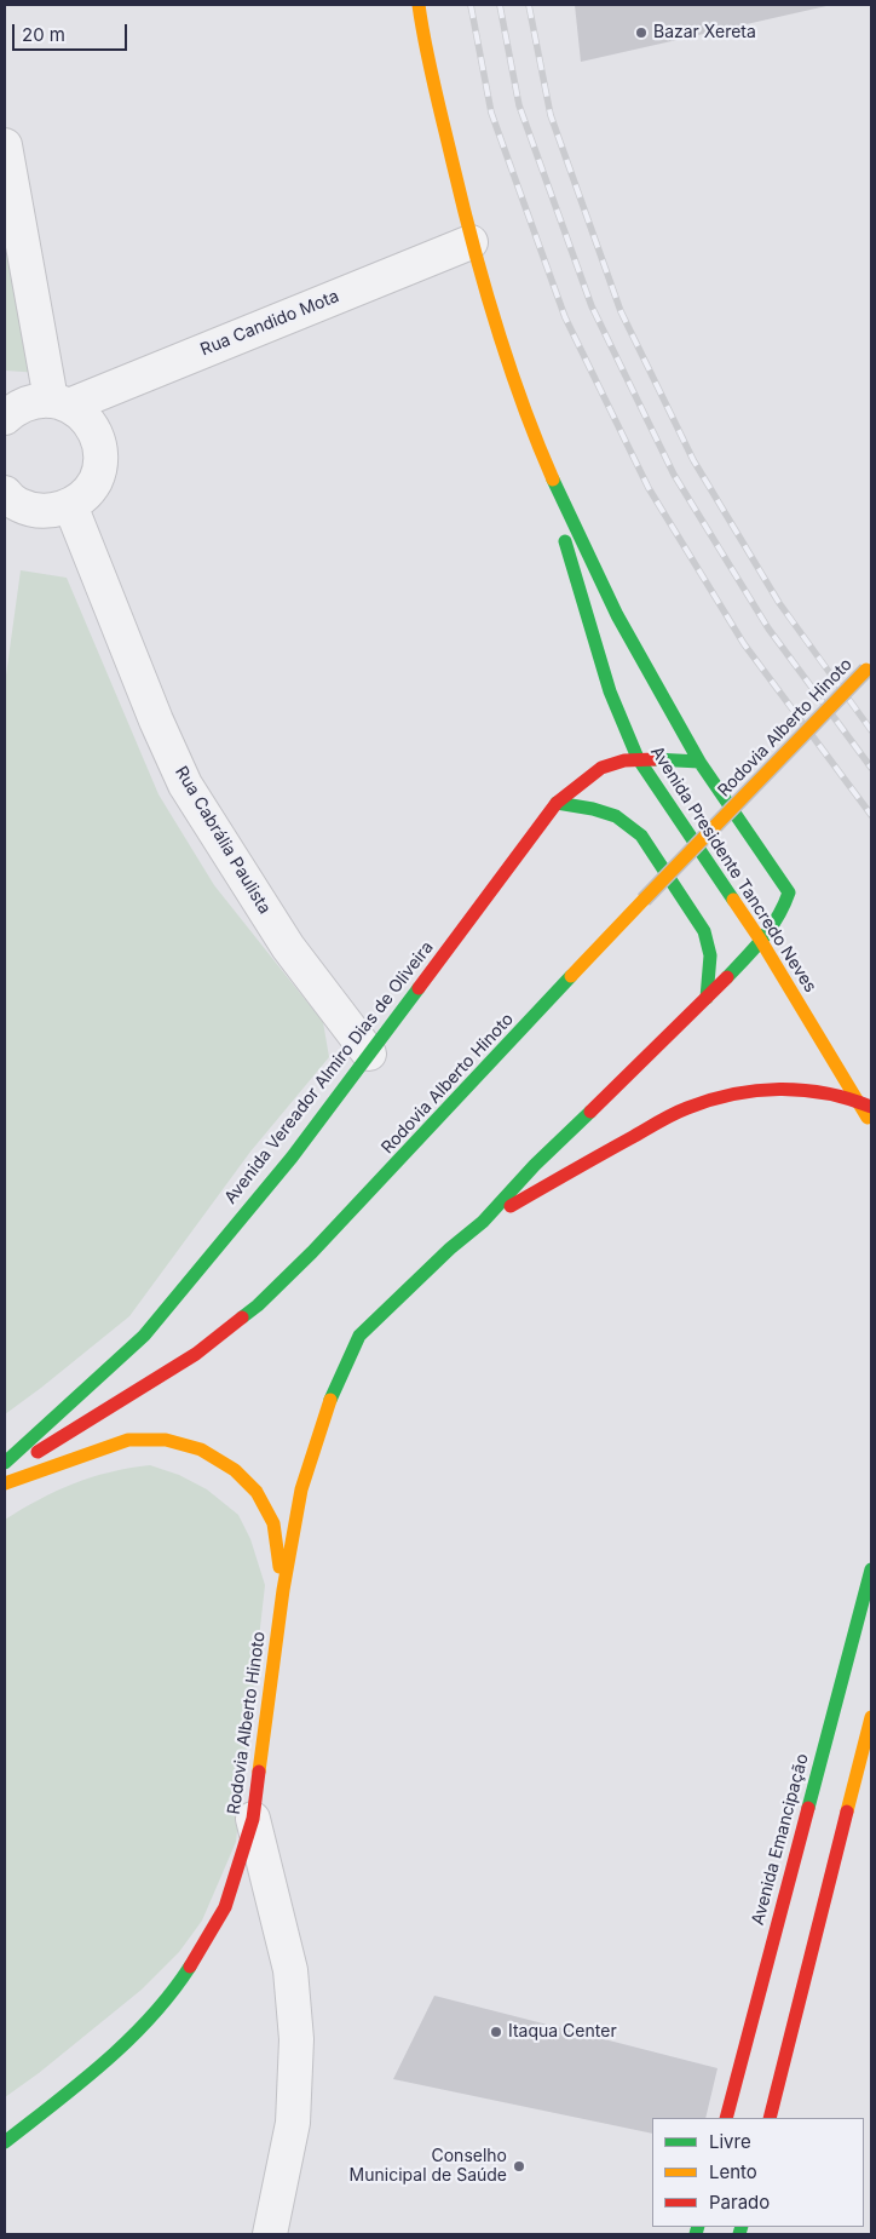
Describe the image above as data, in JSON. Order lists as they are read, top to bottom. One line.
{"streets":{"main road":["Rodovia Alberto Hinoto","Avenida Presidente Tancredo Neves","Avenida Vereador Almiro Dias de Oliveira","Avenida Emancipação"],"street":["Rua Candido Mota","Rua Cabrália Paulista"]},"crossings":[["Rua Candido Mota","Avenida Presidente Tancredo Neves"],["Rua Cabrália Paulista","Avenida Vereador Almiro Dias de Oliveira"],["Avenida Presidente Tancredo Neves","Avenida Vereador Almiro Dias de Oliveira"]],"places":["Bazar Xereta","Itaqua Center","Conselho Municipal de Saúde"],"legend":["Livre","Lento","Parado"],"scale_bar":"20 m"}
